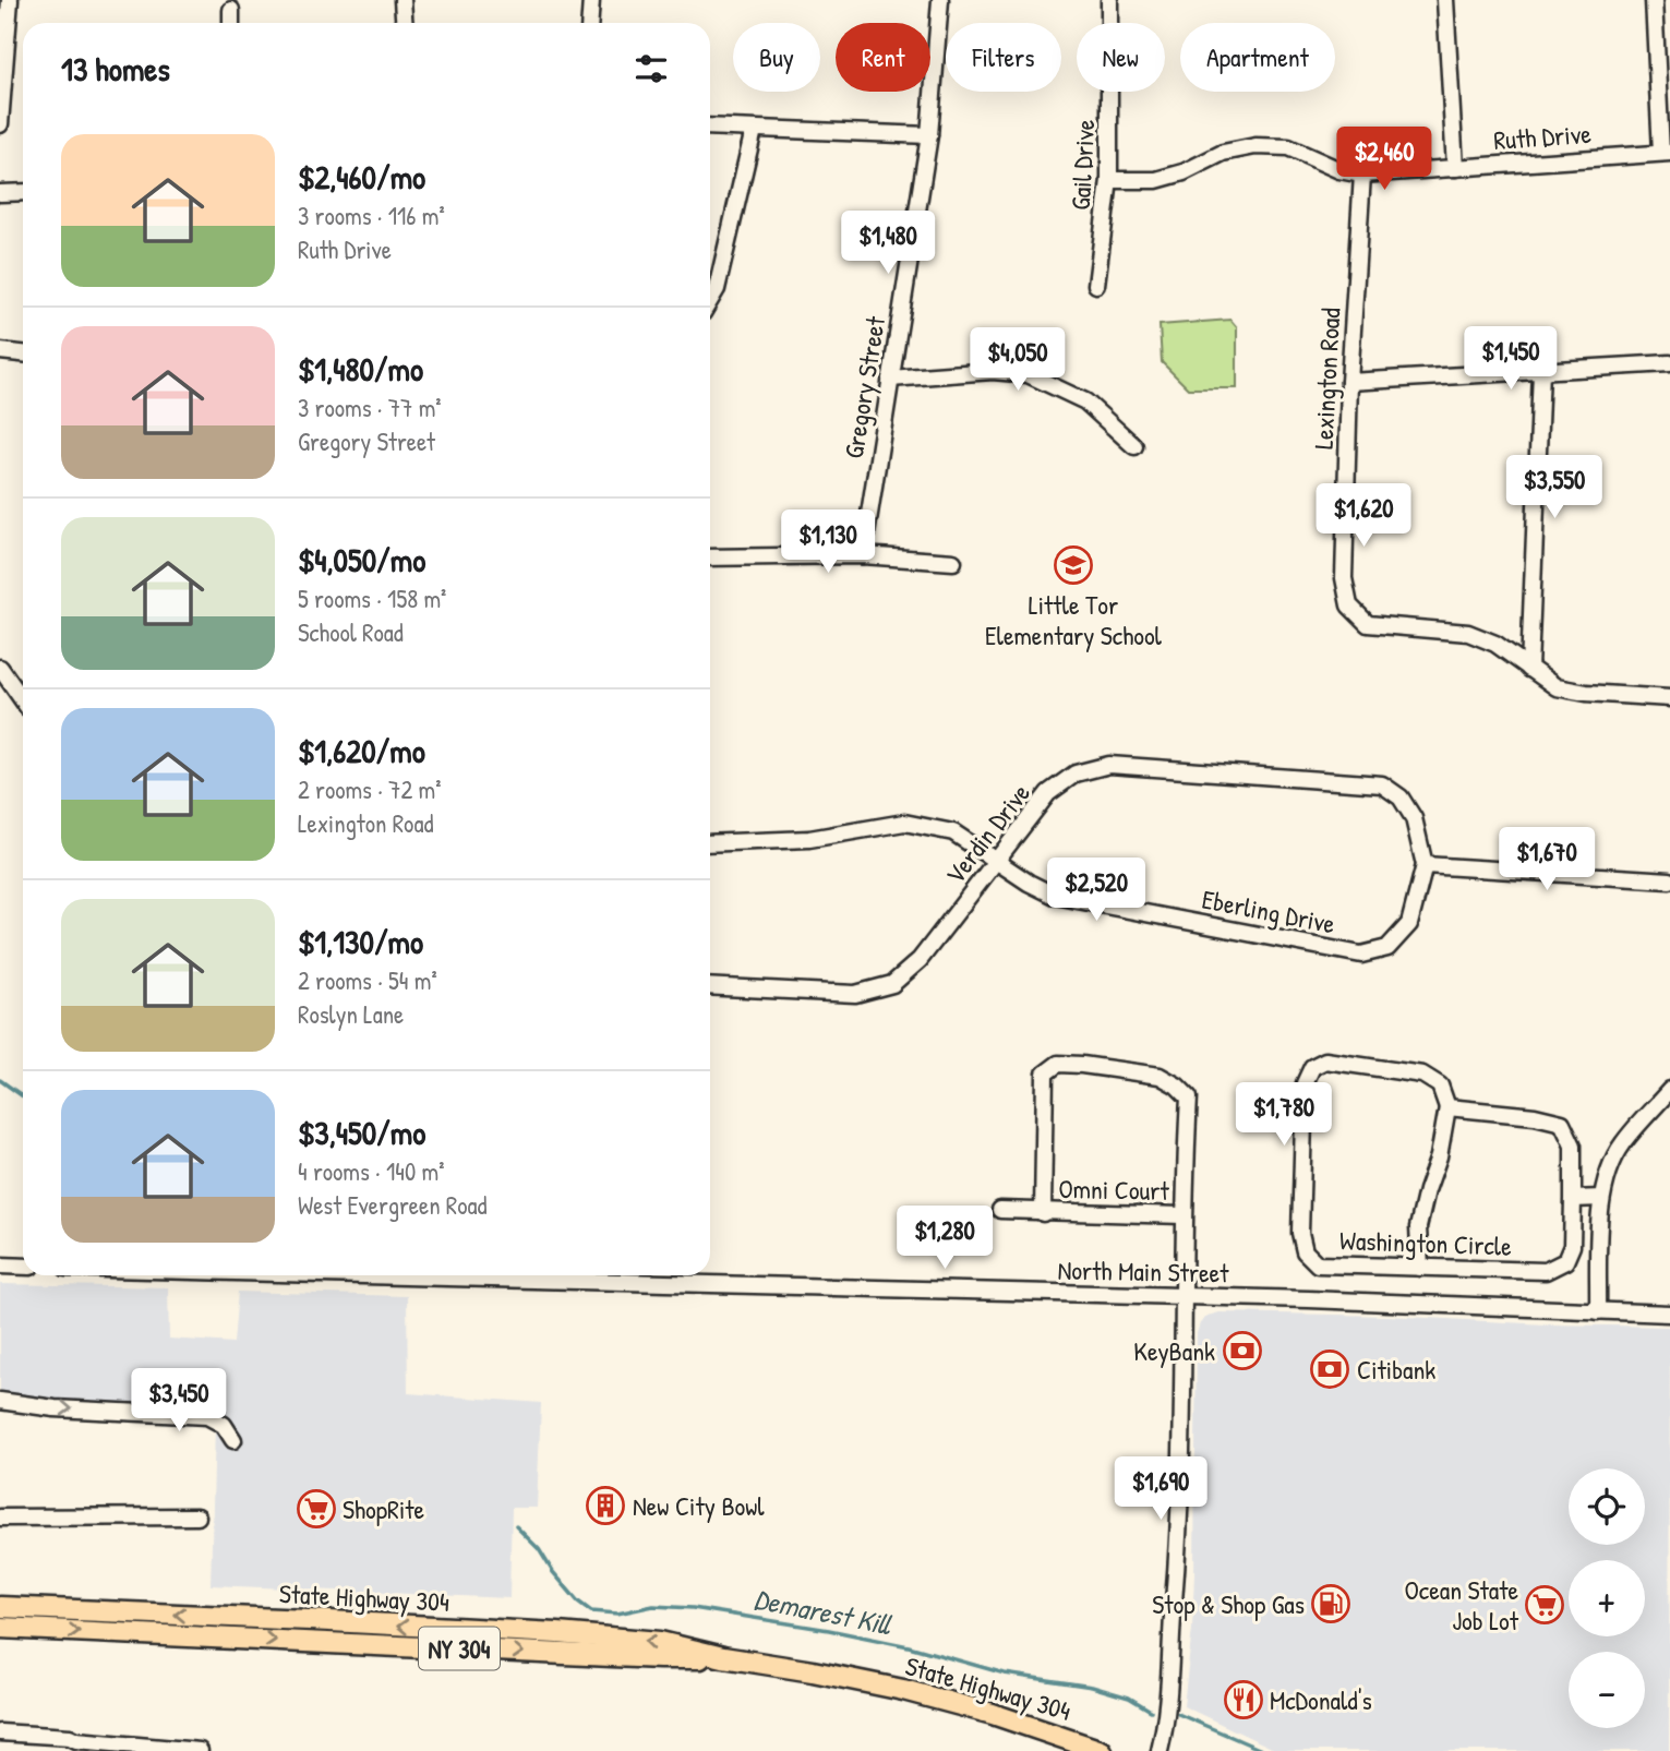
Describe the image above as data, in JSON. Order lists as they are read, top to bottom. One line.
{"streets":{"main road":["State Highway 304","NY 304"],"street":["Ruth Drive","Gail Drive","Lexington Road","Gregory Street","Verdin Drive","Eberling Drive","Omni Court","Washington Circle","North Main Street"]},"crossings":[["Ruth Drive","Gail Drive"],["Ruth Drive","Lexington Road"],["Verdin Drive","Eberling Drive"],["Omni Court","North Main Street"]],"water":["Demarest Kill"],"places":{"school or university":["Little Tor Elementary School"],"bank":["KeyBank","Citibank"],"building":["New City Bowl"],"supermarket":["ShopRite","Ocean State Job Lot"],"fuel station":["Stop & Shop Gas"],"restaurant":["McDonald's"]},"page":{"chip":["Buy","Rent","Filters","New","Apartment"],"heading":"13 homes","list":[{"name":"$2,460/mo","note":"3 rooms · 116 m² · Ruth Drive"},{"name":"$1,480/mo","note":"3 rooms · 77 m² · Gregory Street"},{"name":"$4,050/mo","note":"5 rooms · 158 m² · School Road"},{"name":"$1,620/mo","note":"2 rooms · 72 m² · Lexington Road"},{"name":"$1,130/mo","note":"2 rooms · 54 m² · Roslyn Lane"},{"name":"$3,450/mo","note":"4 rooms · 140 m² · West Evergreen Road"}],"price":["$2,460","$1,480","$1,450","$4,050","$3,550","$1,620","$1,130","$1,670","$2,520","$1,780","$1,280","$3,450","$1,690"],"map_buttons":["+","−"]}}
